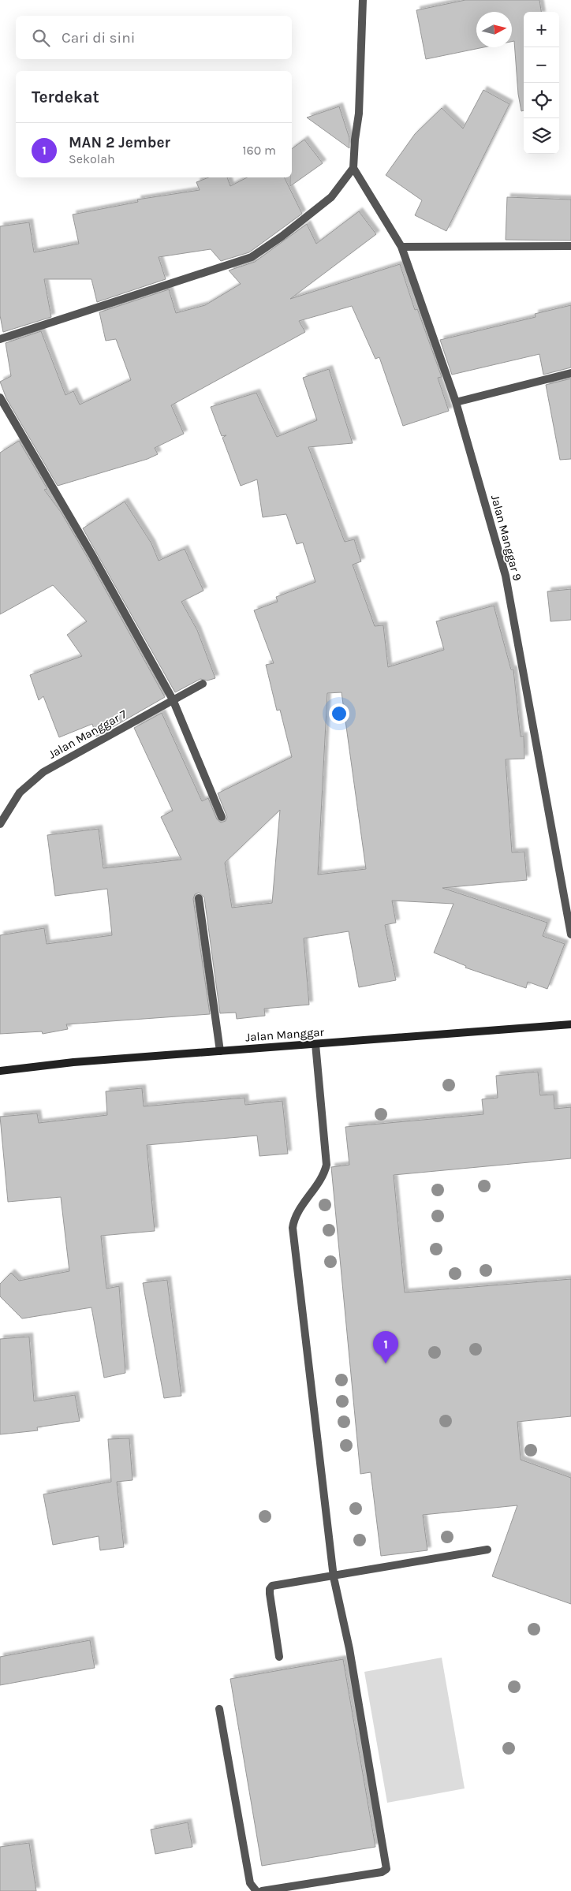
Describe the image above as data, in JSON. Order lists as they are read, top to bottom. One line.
{"streets":{"main road":["Jalan Manggar"],"street":["Jalan Manggar 9","Jalan Manggar 7"]},"north":"right","page":{"map_buttons":["+","−"],"search":"Cari di sini","heading":"Terdekat","list":[{"mark":"1","name":"MAN 2 Jember","note":"Sekolah","value":"160 m"}],"pins":"1"}}
